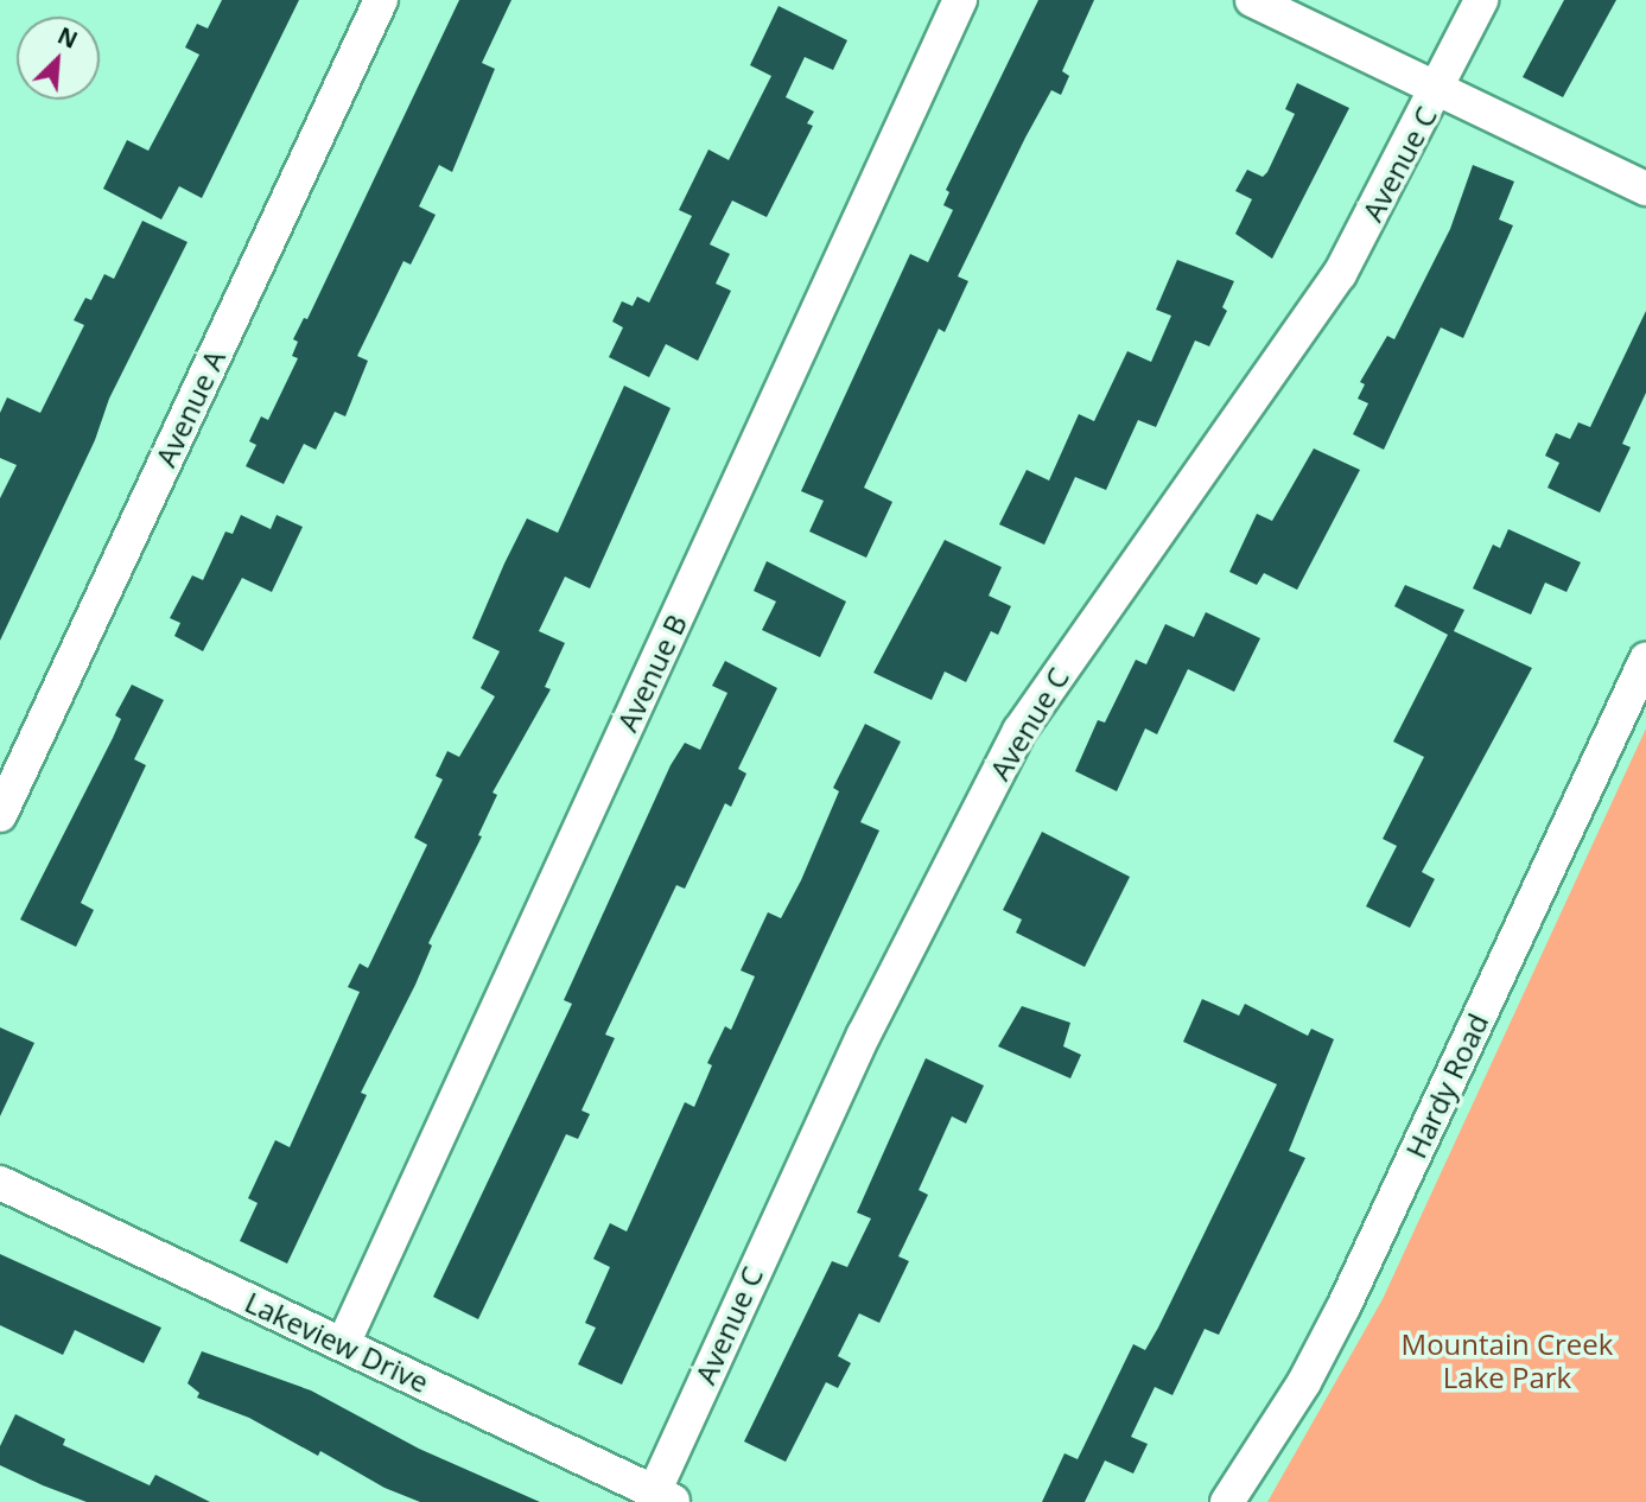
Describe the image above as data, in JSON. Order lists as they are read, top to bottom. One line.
{"streets":{"street":["Avenue C","Avenue A","Avenue B","Hardy Road","Lakeview Drive"]},"crossings":[["Avenue C","Lakeview Drive"],["Avenue B","Lakeview Drive"]],"parks":["Mountain Creek Lake Park"],"north":"top right"}
